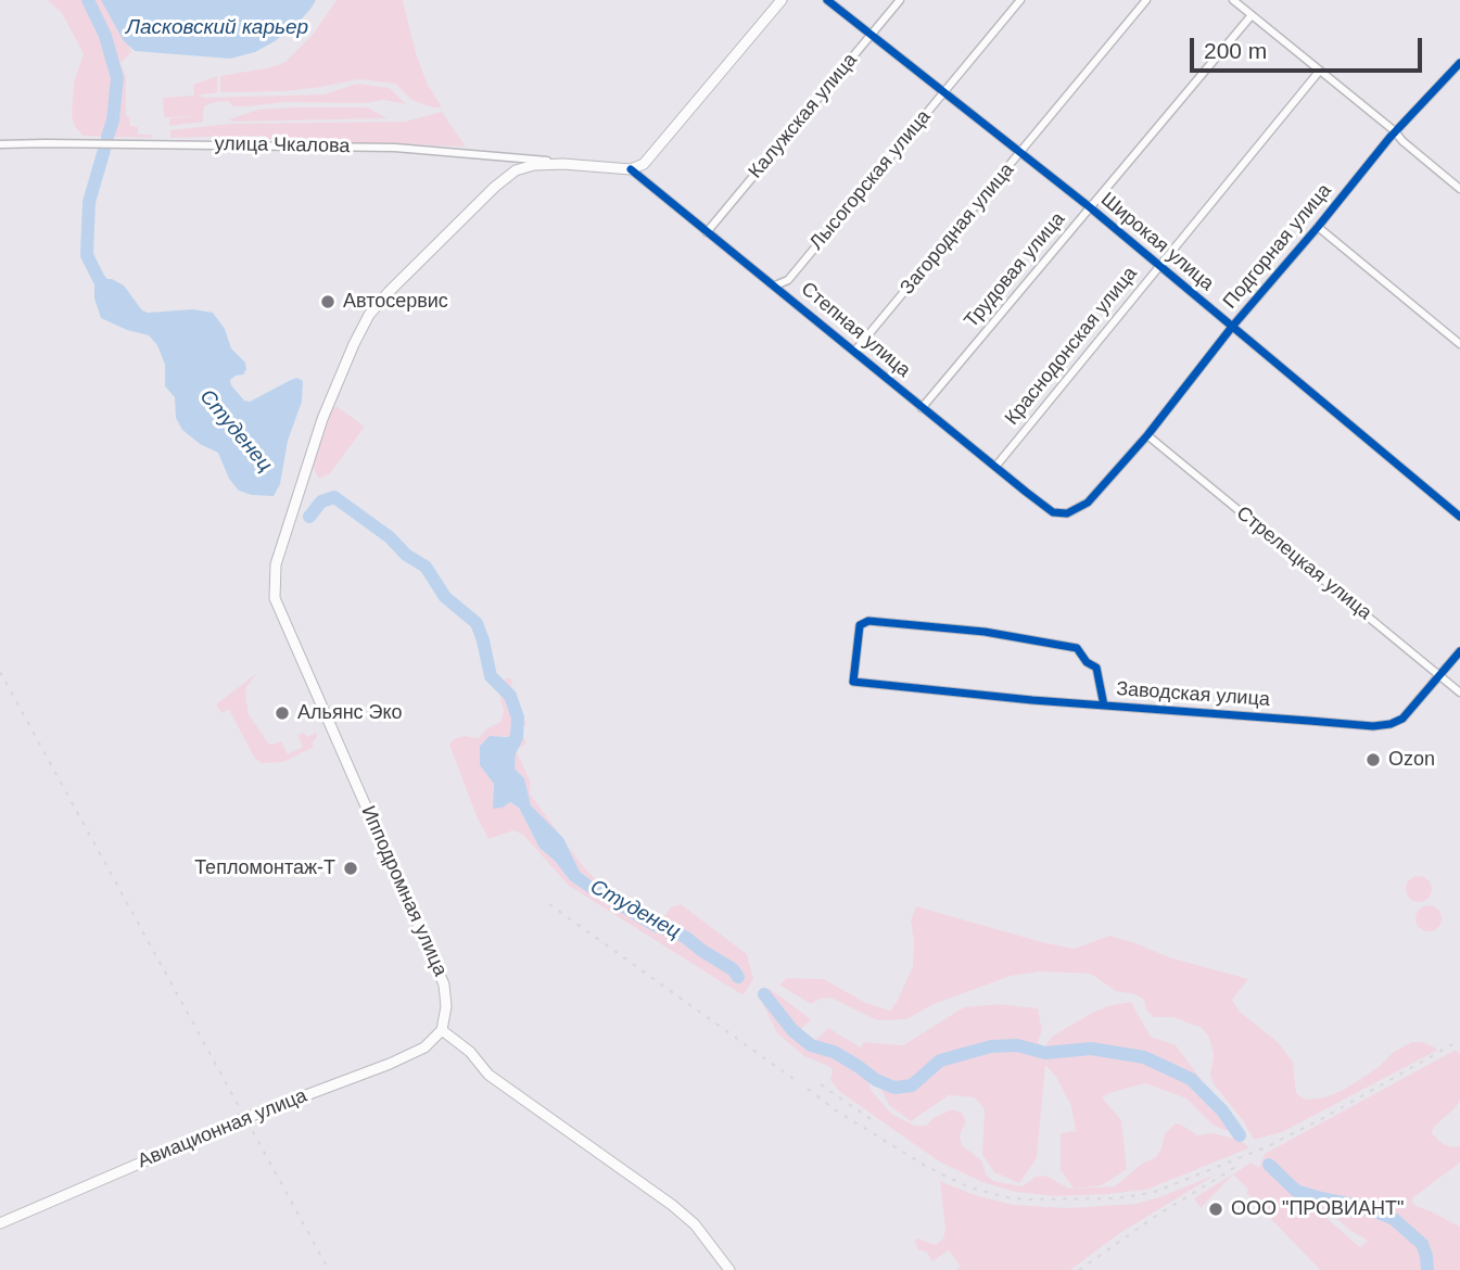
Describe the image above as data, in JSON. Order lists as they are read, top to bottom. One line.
{"streets":{"main road":["Ипподромная улица","Авиационная улица"],"street":["Калужская улица","улица Чкалова","Лысогорская улица","Загородная улица","Широкая улица","Подгорная улица","Трудовая улица","Степная улица","Краснодонская улица","Стрелецкая улица","Заводская улица"]},"crossings":[["Калужская улица","Широкая улица"],["Калужская улица","Степная улица"],["улица Чкалова","Ипподромная улица"],["Лысогорская улица","Широкая улица"],["Лысогорская улица","Степная улица"],["Загородная улица","Широкая улица"],["Загородная улица","Степная улица"],["Широкая улица","Подгорная улица"],["Широкая улица","Трудовая улица"],["Широкая улица","Краснодонская улица"],["Подгорная улица","Степная улица"],["Подгорная улица","Стрелецкая улица"],["Трудовая улица","Степная улица"],["Степная улица","Краснодонская улица"],["Стрелецкая улица","Заводская улица"],["Ипподромная улица","Авиационная улица"]],"water":["Ласковский карьер","Студенец"],"places":["Автосервис","Альянс Эко","Ozon","Тепломонтаж-Т","ООО \"ПРОВИАНТ\""],"scale_bar":"200 m"}
